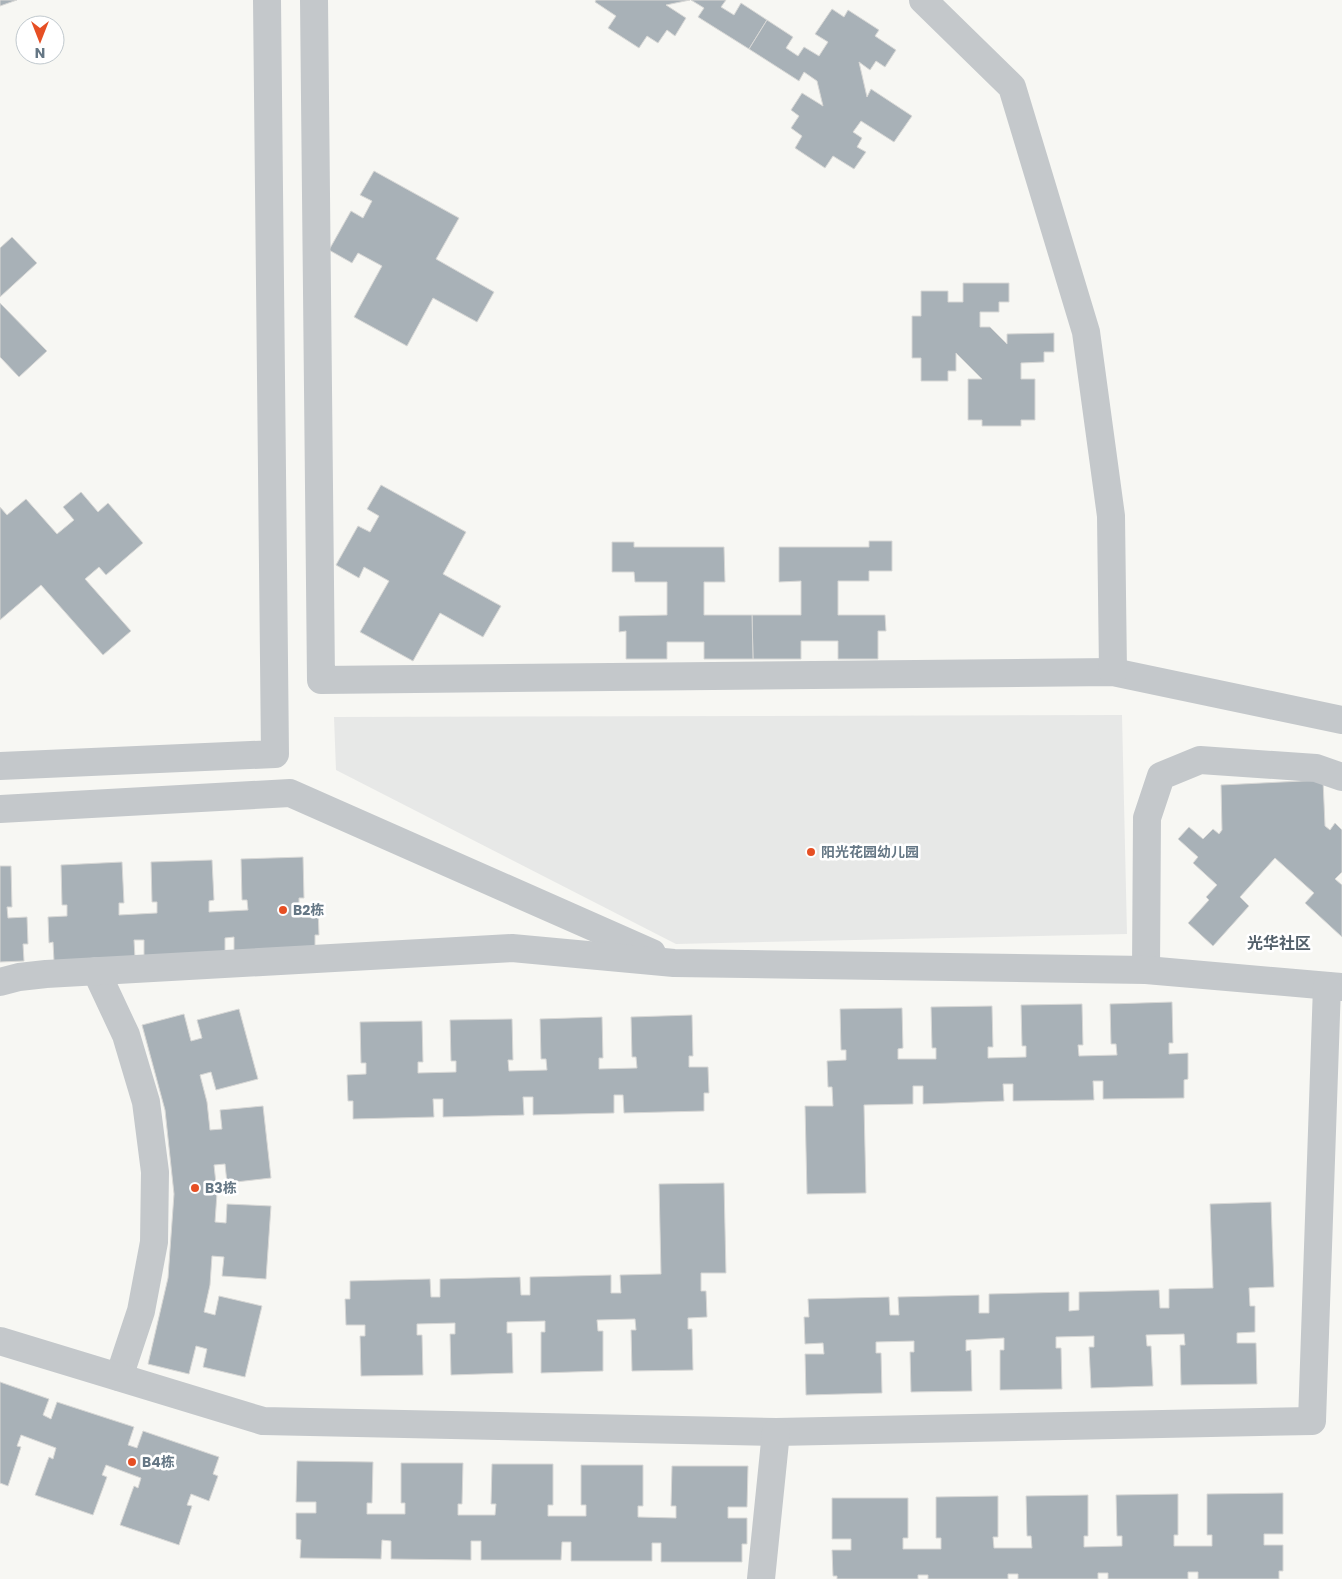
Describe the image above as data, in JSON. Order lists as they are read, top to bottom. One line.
{"districts":["光华社区"],"places":["阳光花园幼儿园","B2栋","B3栋","B4栋"],"north":"bottom"}
